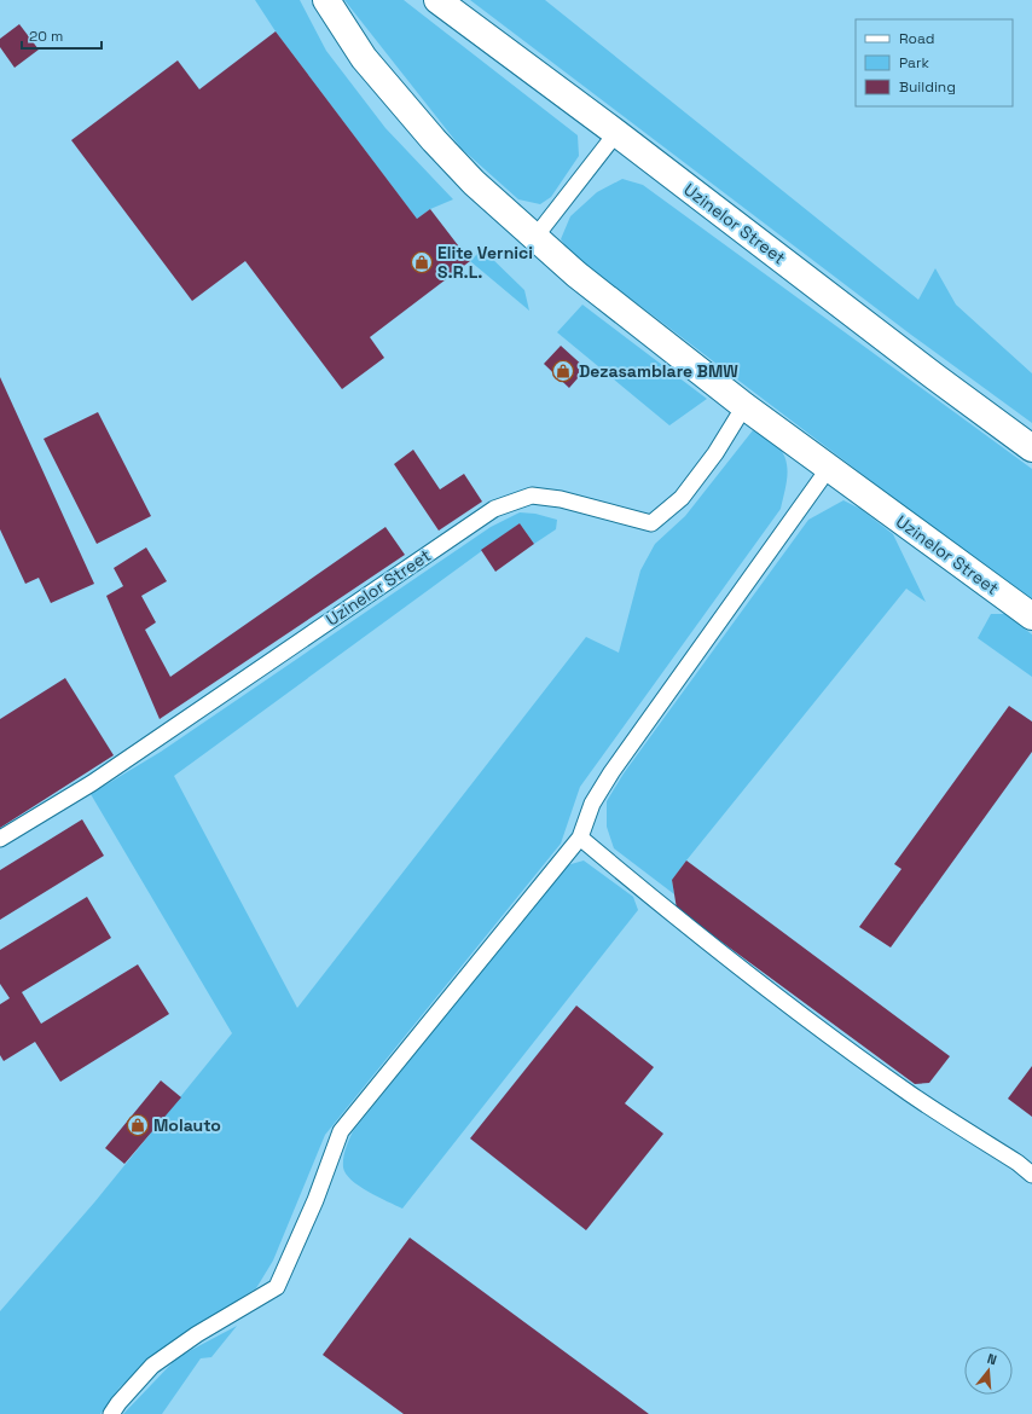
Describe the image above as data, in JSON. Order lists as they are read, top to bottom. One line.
{"streets":{"street":["Uzinelor Street"]},"places":{"shop":["Elite Vernici S.R.L.","Dezasamblare BMW","Molauto"]},"legend":["Road","Park","Building"],"scale_bar":"20 m","north":"top"}
